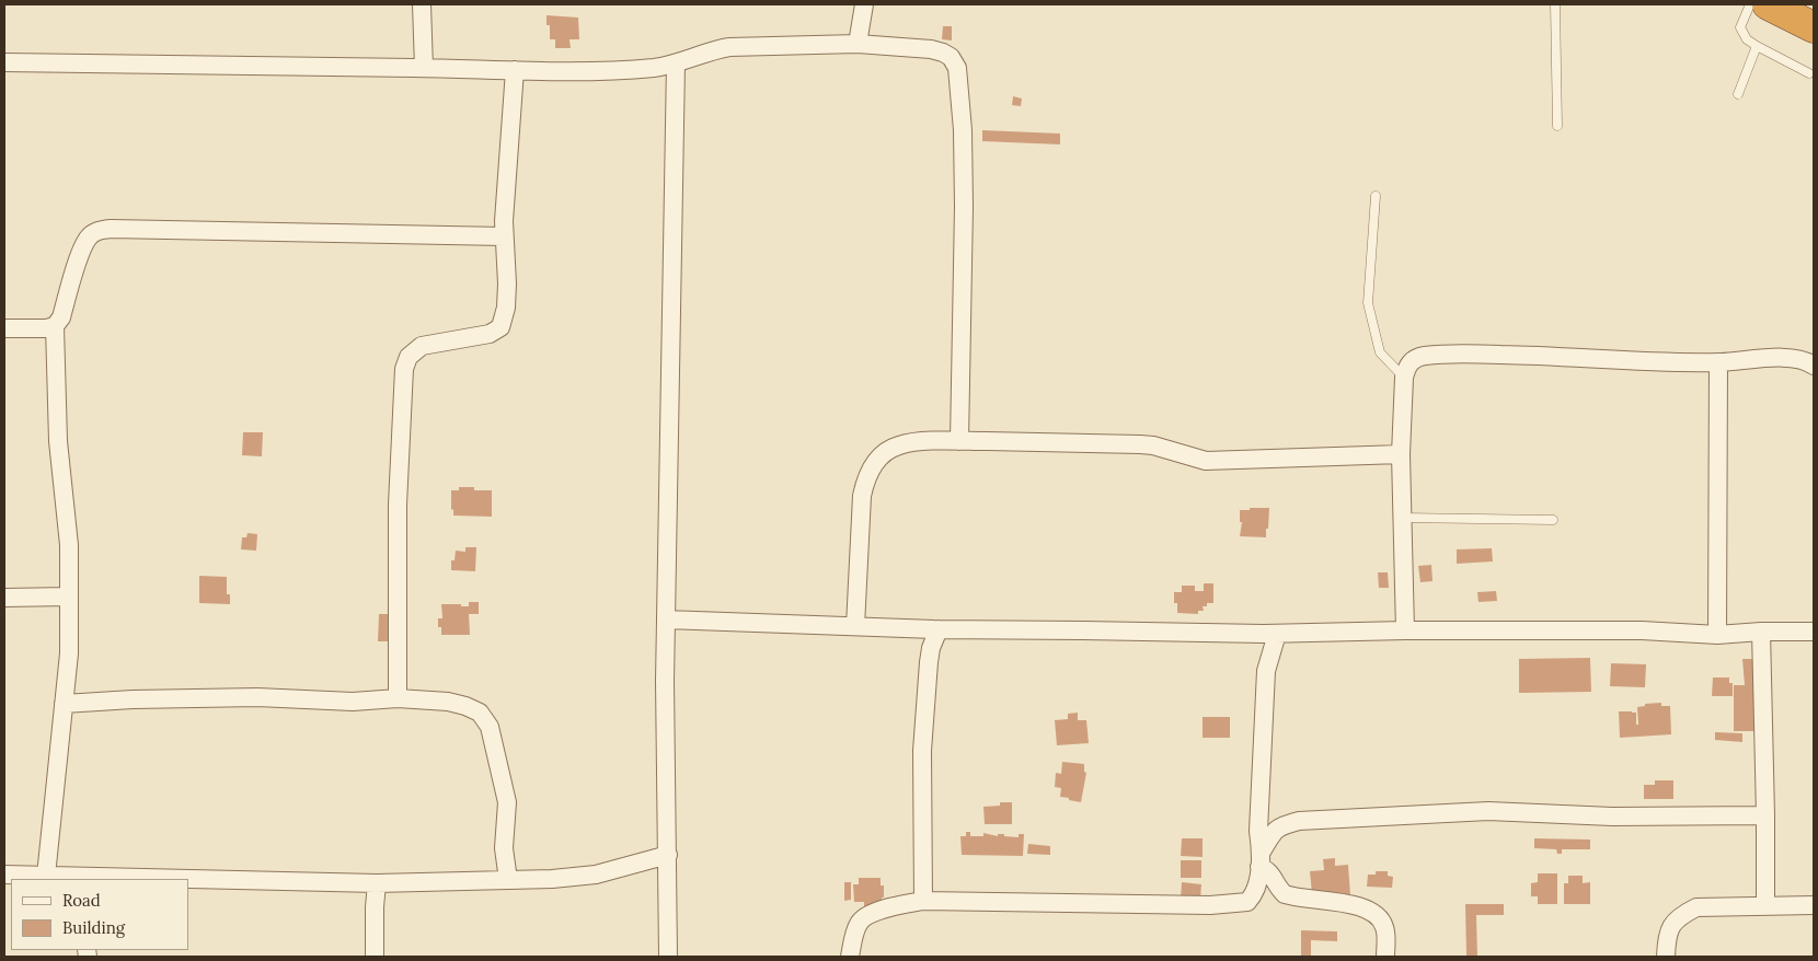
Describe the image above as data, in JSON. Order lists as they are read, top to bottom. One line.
{"legend":["Road","Building"]}
